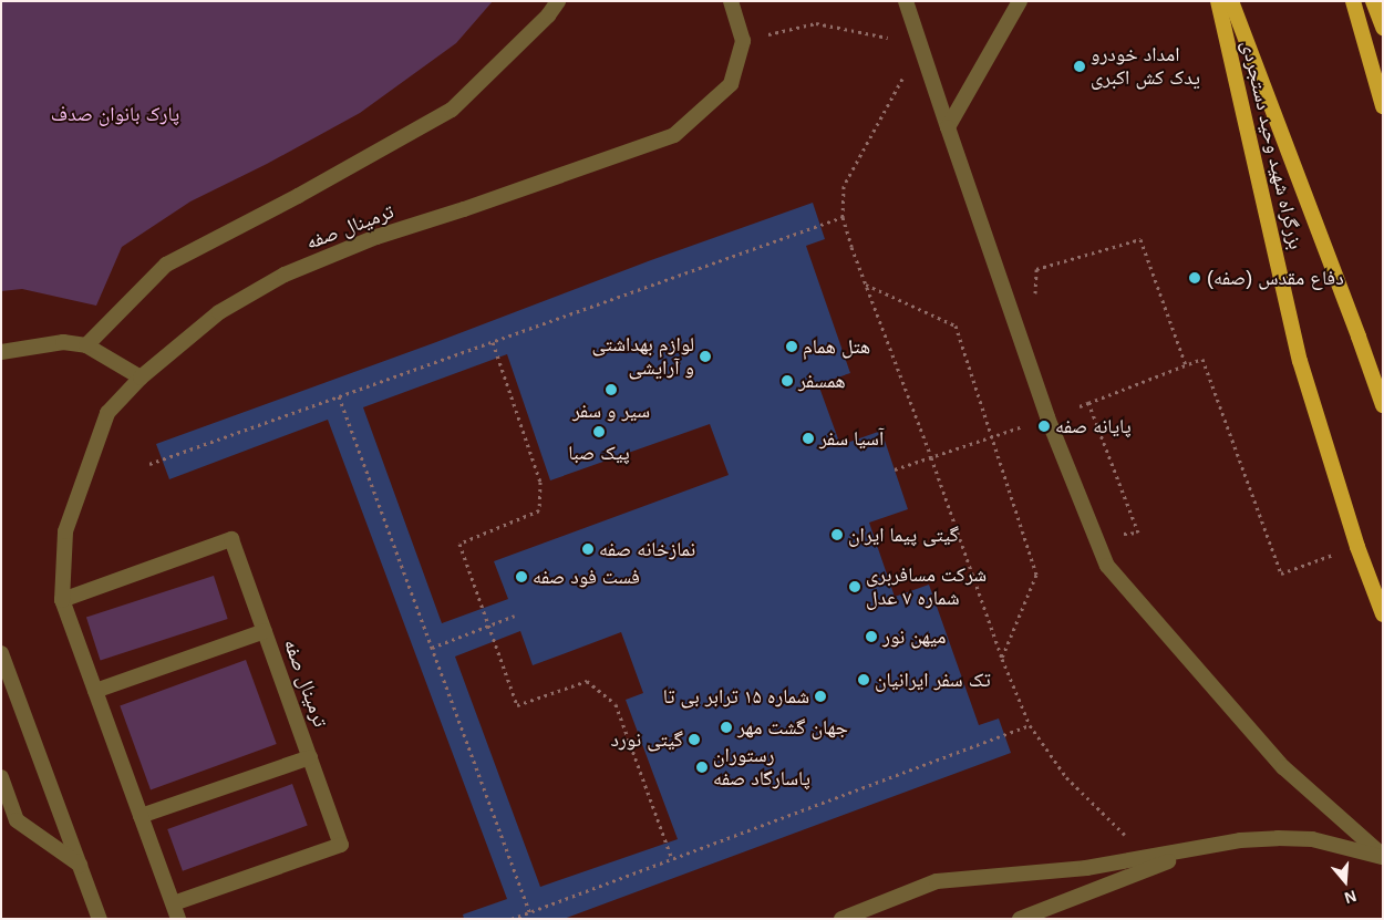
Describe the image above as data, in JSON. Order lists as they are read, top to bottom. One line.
{"streets":{"highway":["بزرگراه شهید وحید دستجردی"],"lane":["ترمینال صفه"]},"parks":["پارک بانوان صدف"],"places":["امداد خودرو یدک کش اکبری","دفاع مقدس (صفه)","هتل همام","لوازم بهداشتی و آرایشی","همسفر","سیر و سفر","پایانه صفه","پیک صبا","آسیا سفر","گیتی پیما ایران","نمازخانه صفه","فست فود صفه","شرکت مسافربری شماره ۷ عدل","میهن نور","تک سفر ایرانیان","شماره ۱۵ ترابر بی تا","جهان گشت مهر","گیتی نورد","رستوران پاسارگاد صفه"],"north":"bottom"}
